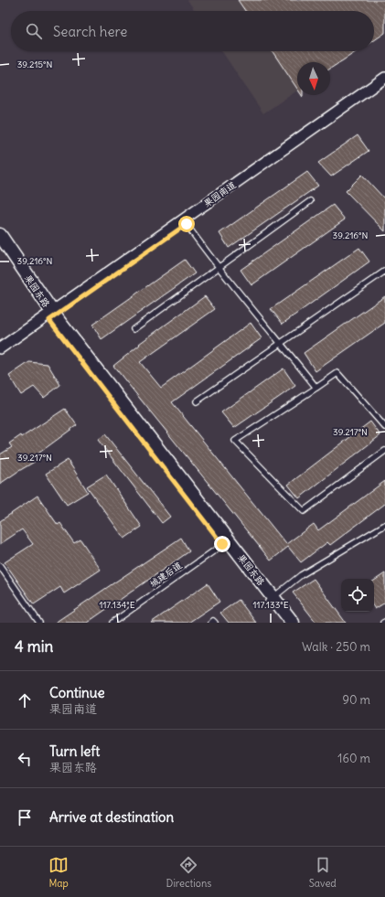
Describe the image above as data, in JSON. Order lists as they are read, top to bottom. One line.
{"streets":{"street":["果园南道","果园东路"],"lane":["城建后道"]},"crossings":[["果园南道","果园东路"],["果园东路","城建后道"]],"north":"bottom","page":{"search":"Search here","heading":["4 min","Walk · 250 m"],"list":[["Continue","果园南道","90 m"],["Turn left","果园东路","160 m"],"Arrive at destination"],"nav":["Map","Directions","Saved"]},"coordinates":["39.215°N","39.216°N","39.217°N","117.134°E","117.133°E"]}
